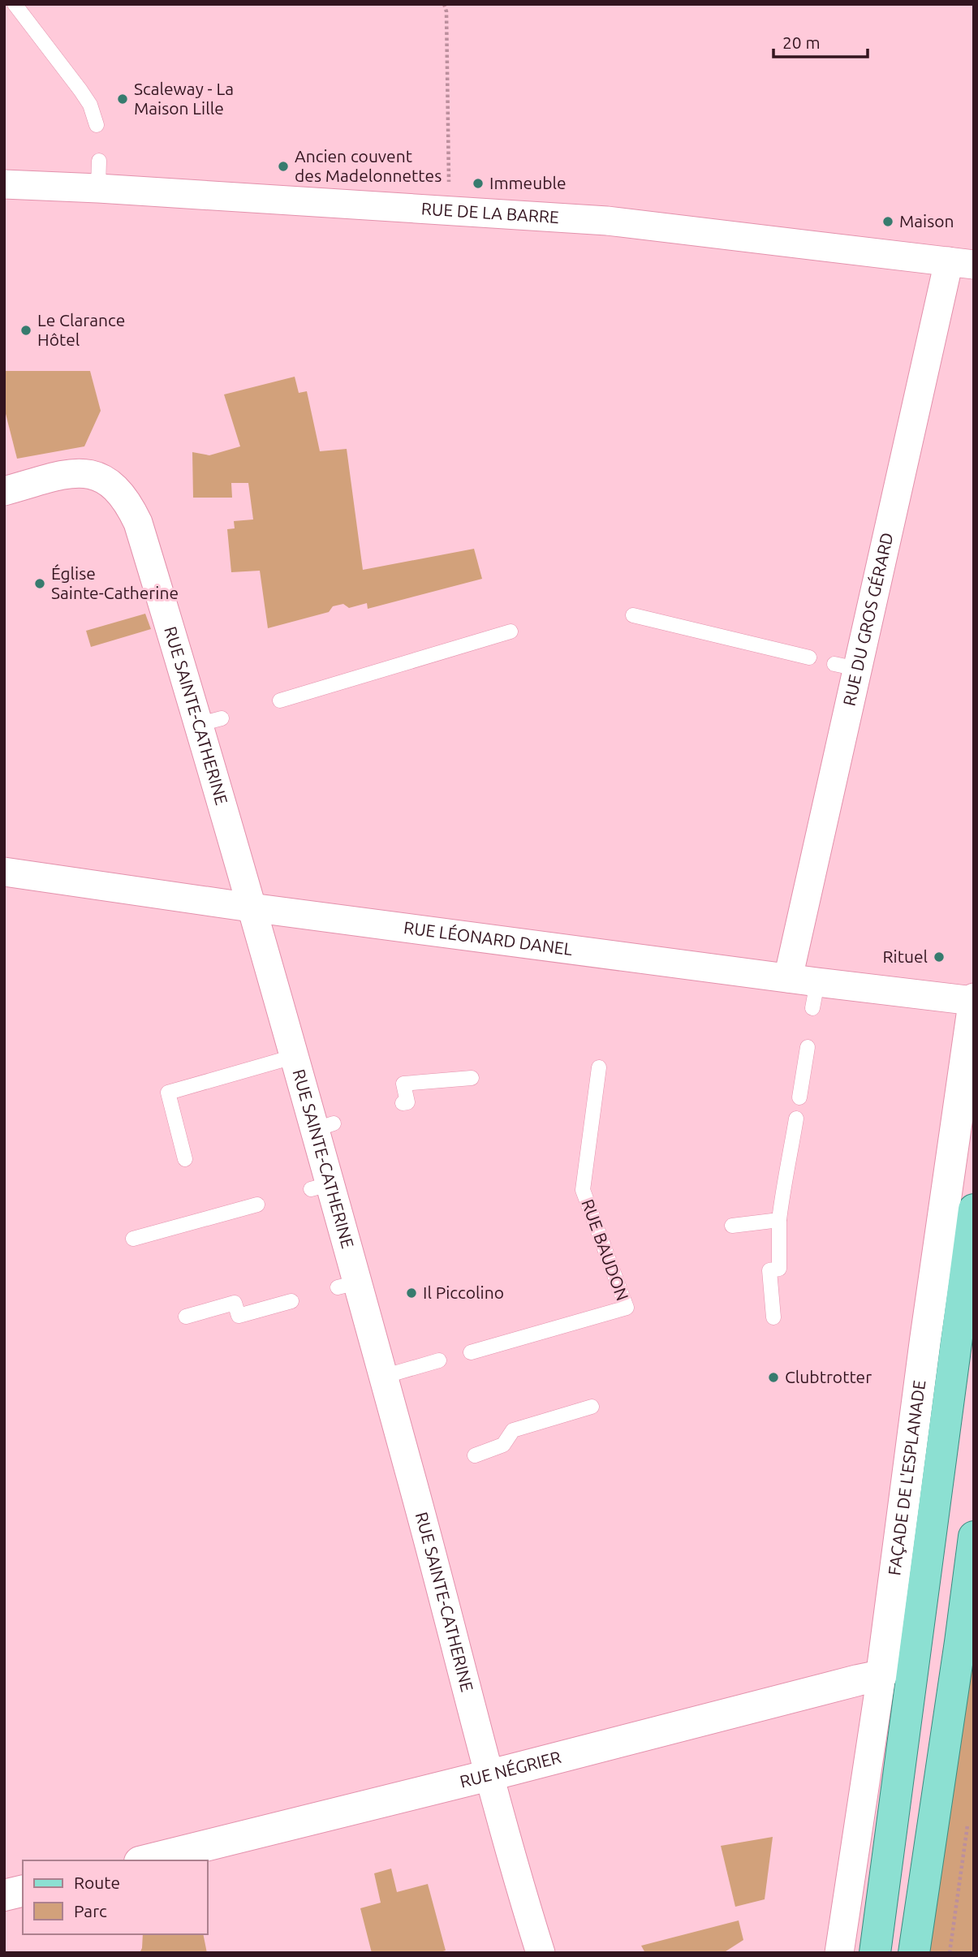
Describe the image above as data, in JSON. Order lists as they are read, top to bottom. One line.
{"streets":{"main road":["FAÇADE DE L'ESPLANADE"],"street":["RUE DE LA BARRE","RUE DU GROS GÉRARD","RUE SAINTE-CATHERINE","RUE LÉONARD DANEL","RUE NÉGRIER"],"lane":["RUE BAUDON"]},"crossings":[["RUE DE LA BARRE","RUE DU GROS GÉRARD"],["RUE DU GROS GÉRARD","RUE LÉONARD DANEL"],["RUE SAINTE-CATHERINE","RUE LÉONARD DANEL"],["RUE SAINTE-CATHERINE","RUE NÉGRIER"],["RUE LÉONARD DANEL","FAÇADE DE L'ESPLANADE"],["FAÇADE DE L'ESPLANADE","RUE NÉGRIER"]],"places":["Scaleway - La Maison Lille","Ancien couvent des Madelonnettes","Immeuble","Maison","Le Clarance Hôtel","Église Sainte-Catherine","Rituel","Il Piccolino","Clubtrotter"],"legend":["Route","Parc"],"scale_bar":"20 m"}
